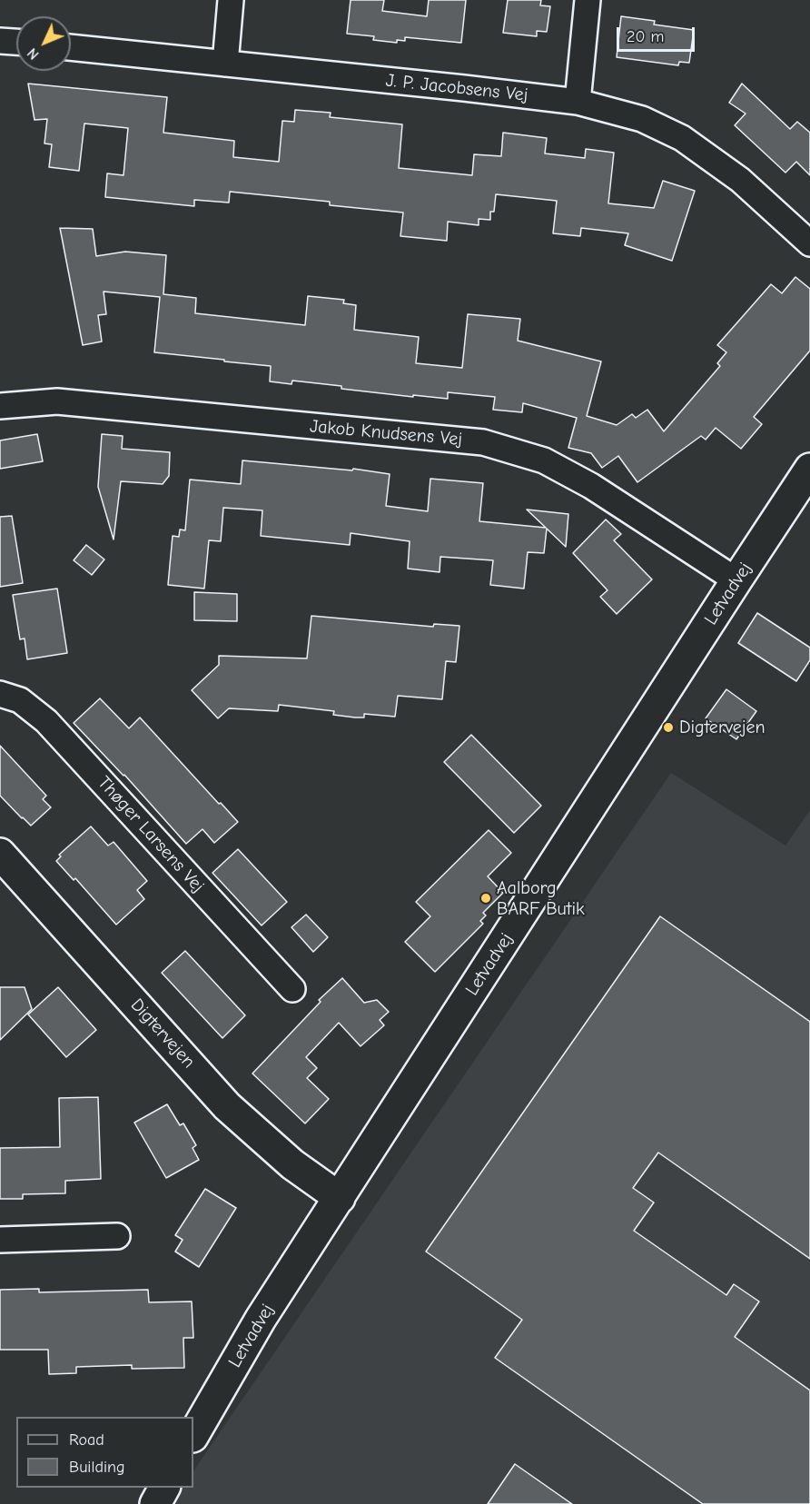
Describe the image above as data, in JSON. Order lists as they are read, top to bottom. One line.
{"streets":{"street":["J. P. Jacobsens Vej","Jakob Knudsens Vej","Letvadvej","Thøger Larsens Vej","Digtervejen"]},"crossings":[["Jakob Knudsens Vej","Letvadvej"],["Letvadvej","Digtervejen"]],"places":["Digtervejen","Aalborg BARF Butik"],"legend":["Road","Building"],"scale_bar":"20 m","north":"bottom left"}
